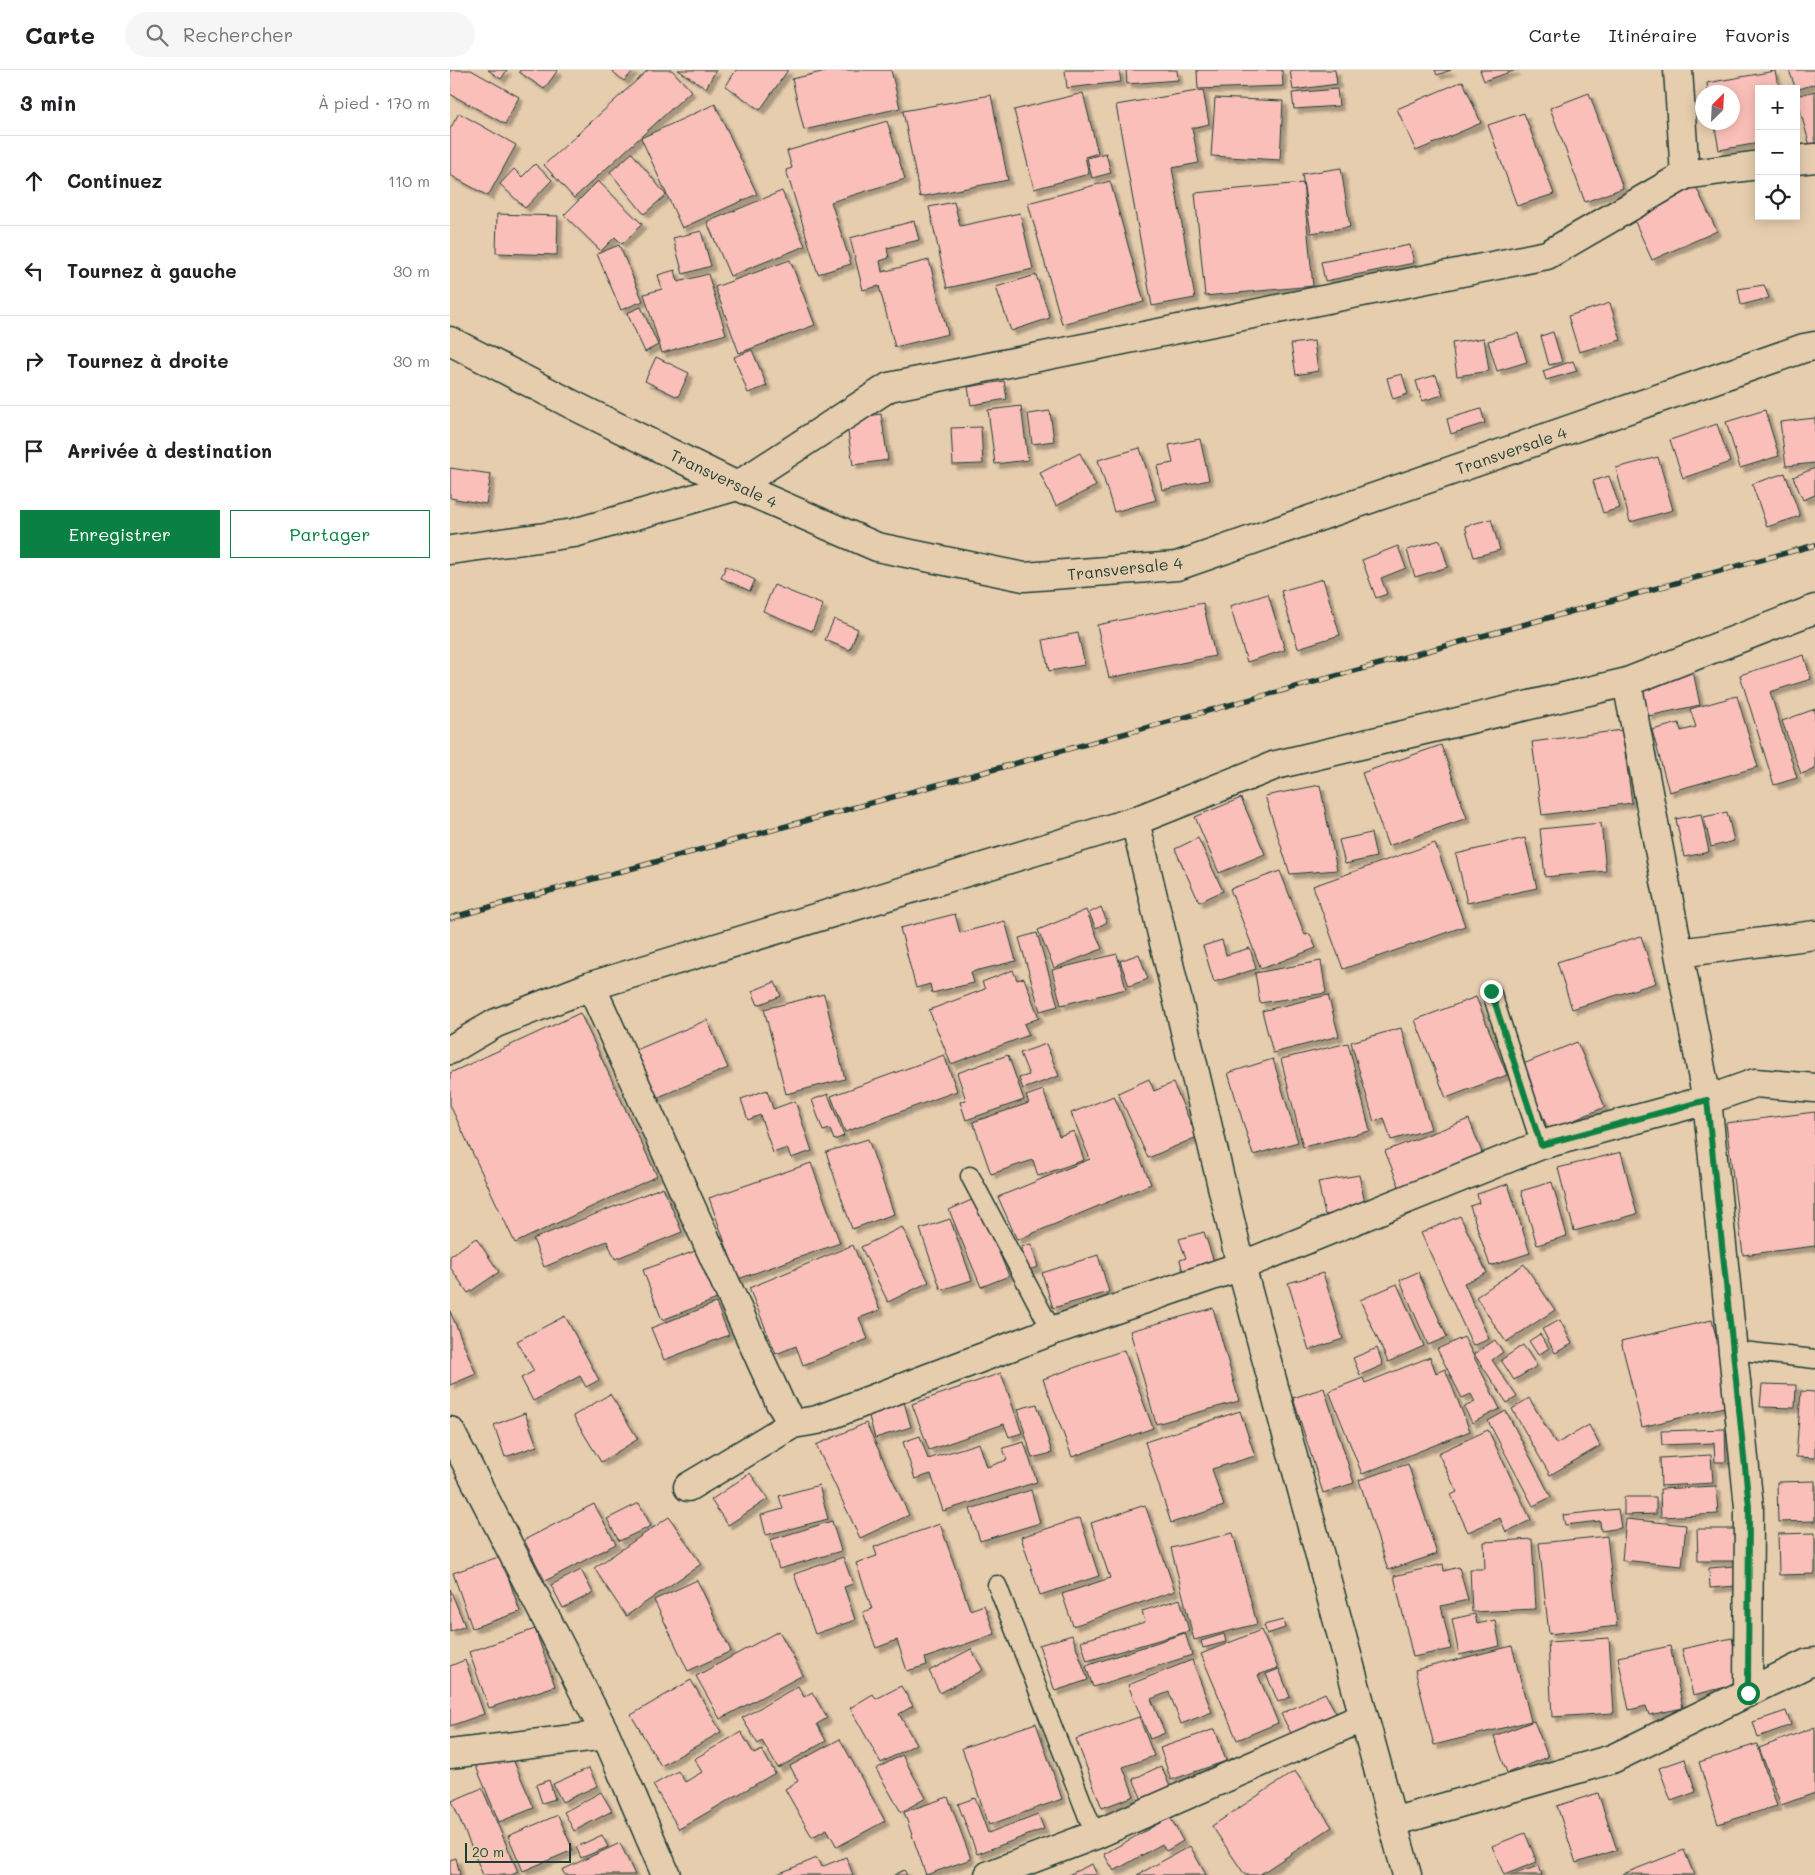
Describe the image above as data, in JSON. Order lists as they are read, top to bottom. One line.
{"streets":{"street":["Transversale 4"]},"scale_bar":"20 m","north":"top right","page":{"header":"Carte","search":"Rechercher","nav":["Carte","Itinéraire","Favoris"],"heading":["3 min","À pied · 170 m"],"map_buttons":["+","−"],"list":[["Continuez","110 m"],["Tournez à gauche","30 m"],["Tournez à droite","30 m"],"Arrivée à destination"],"buttons":["Enregistrer","Partager"],"scale":"20 m"}}
